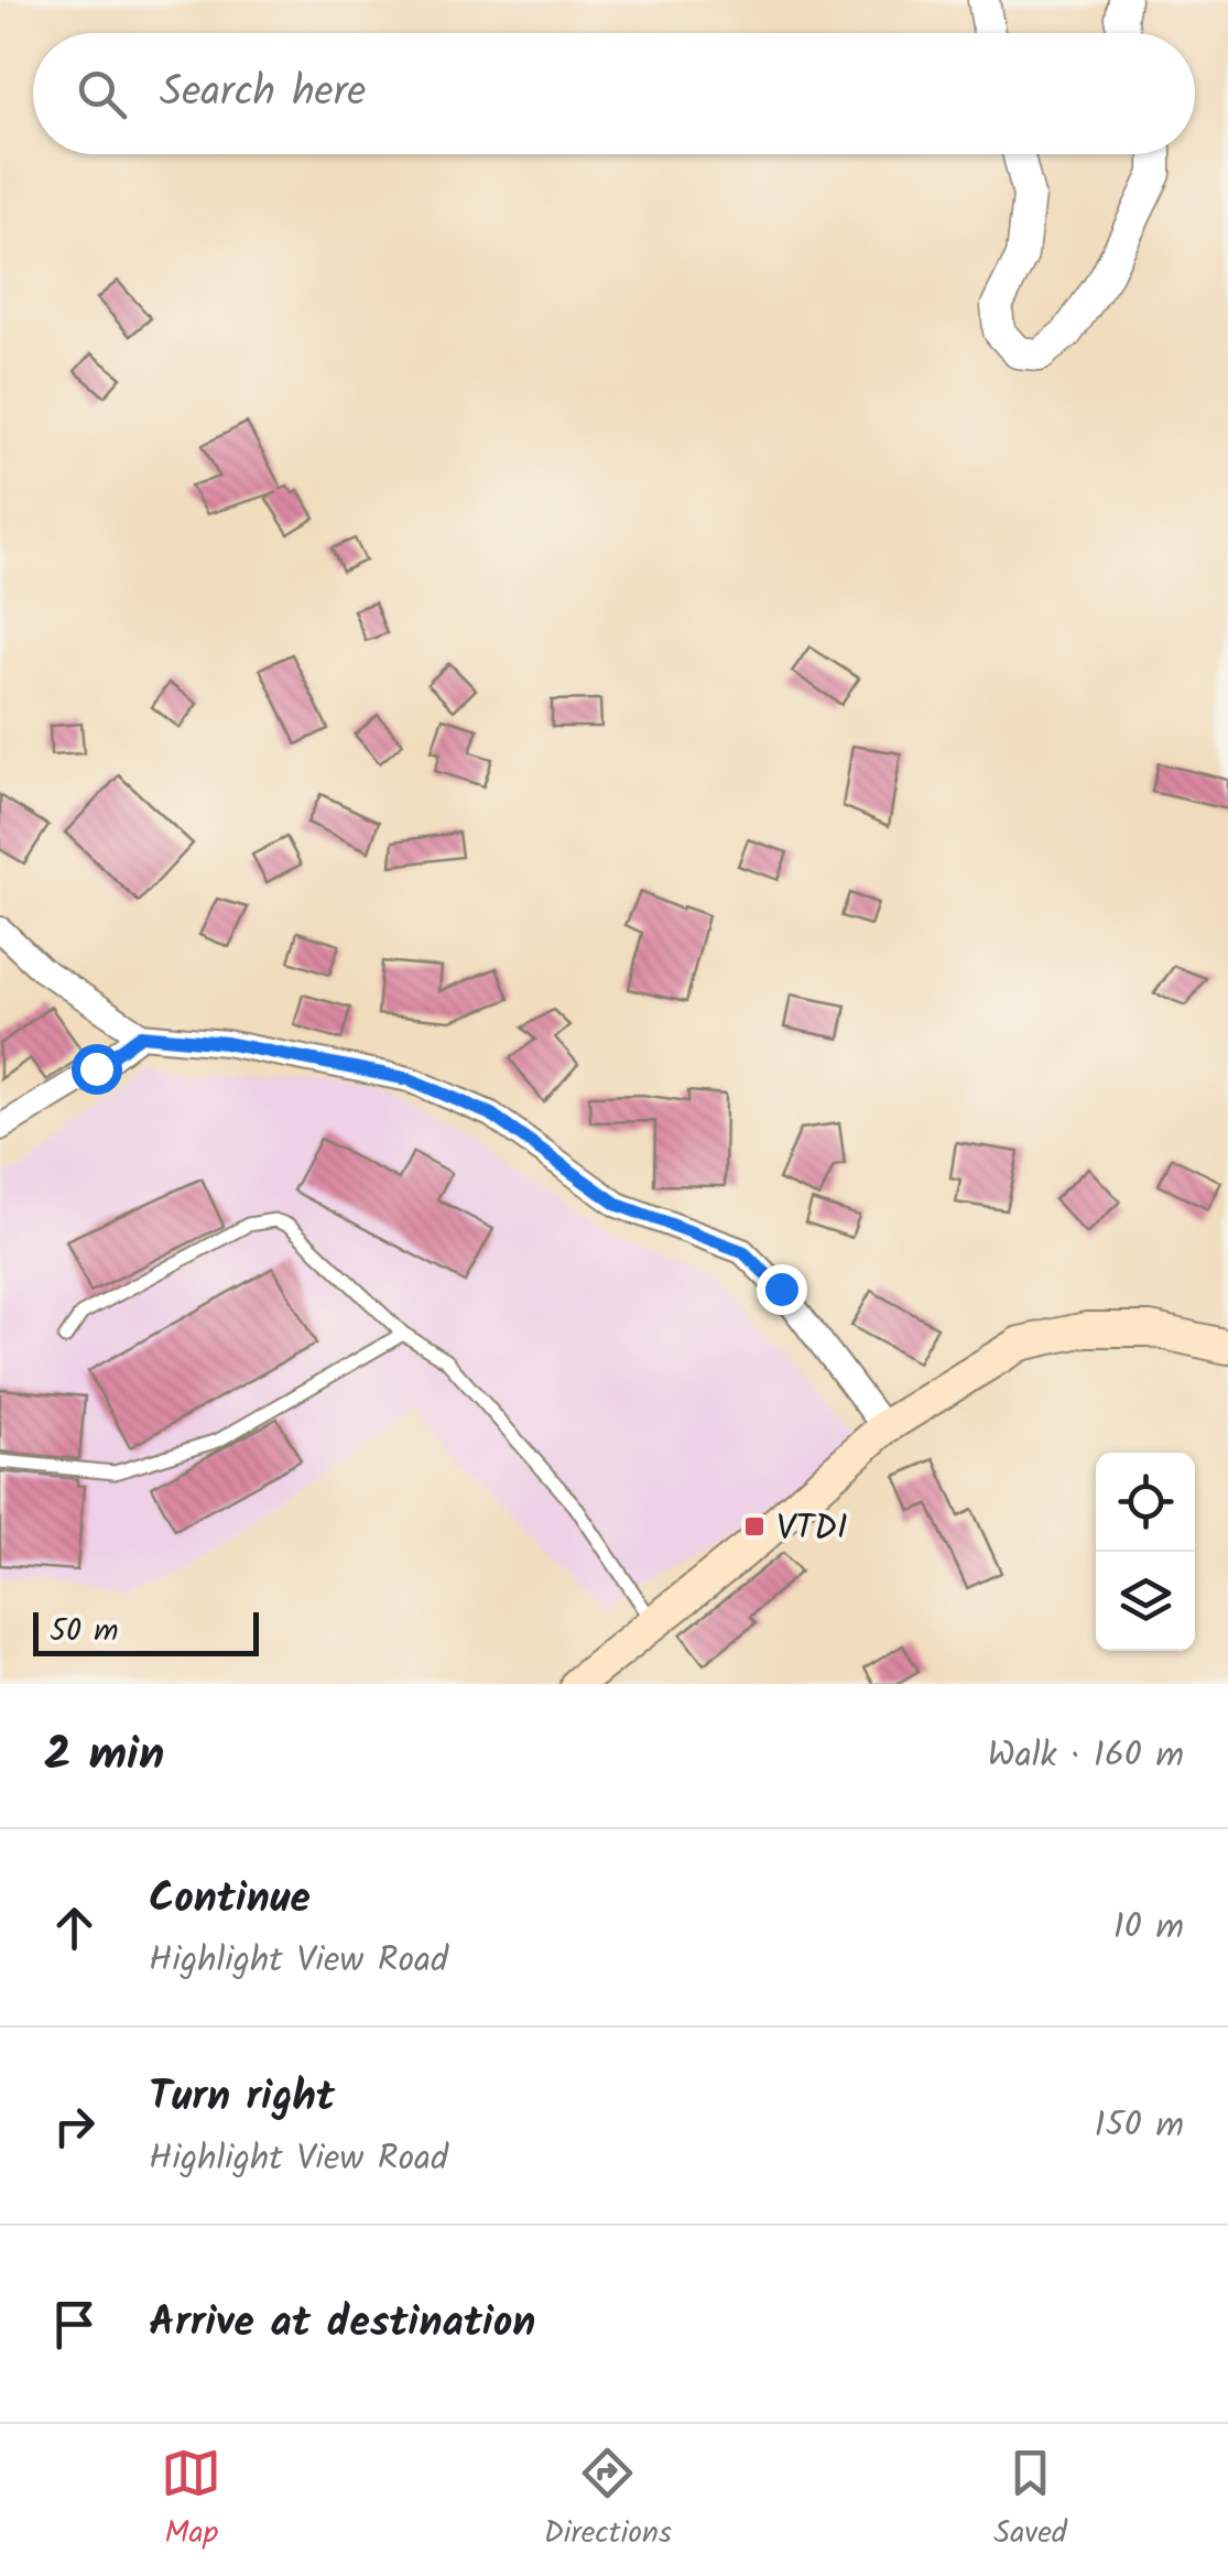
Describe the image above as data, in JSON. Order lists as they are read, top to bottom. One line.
{"places":{"transit":["VTDI"]},"scale_bar":"50 m","page":{"search":"Search here","scale":"50 m","heading":["2 min","Walk · 160 m"],"list":[["Continue","Highlight View Road","10 m"],["Turn right","Highlight View Road","150 m"],"Arrive at destination"],"nav":["Map","Directions","Saved"]}}
